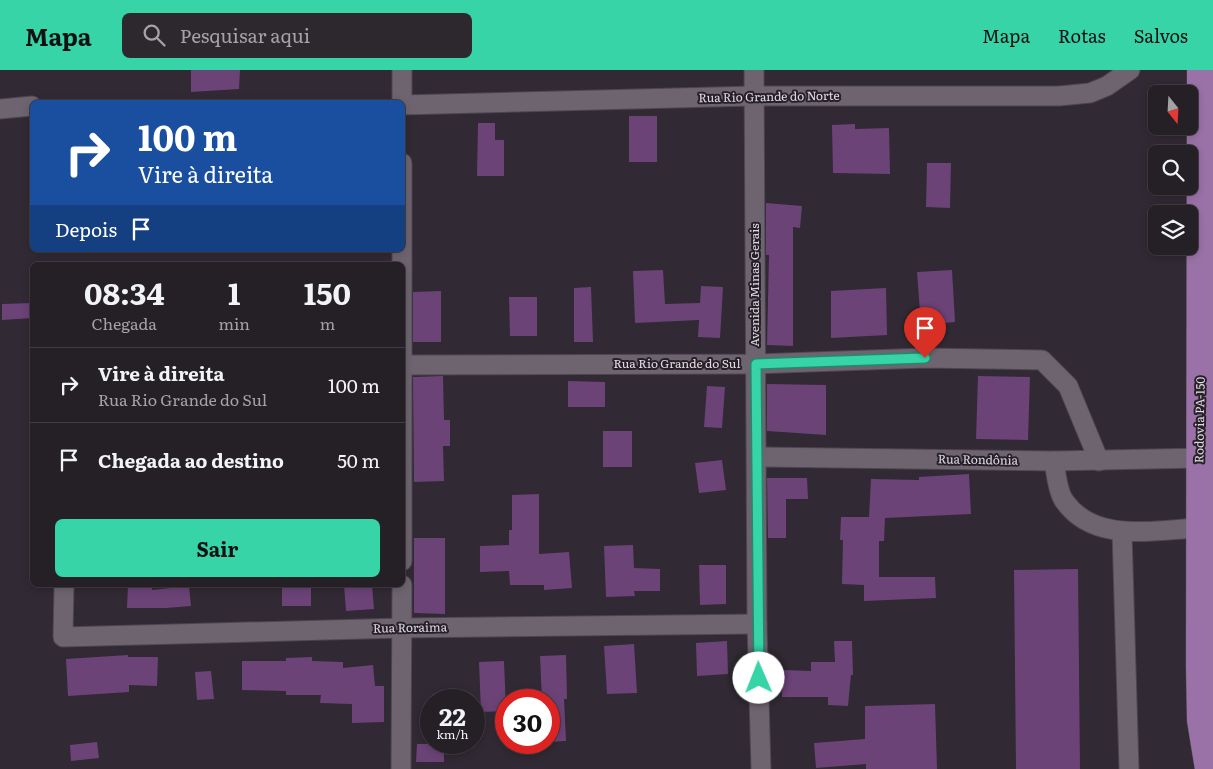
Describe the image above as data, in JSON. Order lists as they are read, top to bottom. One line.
{"streets":{"highway":["Rodovia PA-150"],"street":["Rua Rio Grande do Norte","Avenida Minas Gerais","Rua Rio Grande do Sul","Rua Rondônia","Rua Roraima"]},"crossings":[["Rua Rio Grande do Norte","Avenida Minas Gerais"],["Avenida Minas Gerais","Rua Rio Grande do Sul"],["Avenida Minas Gerais","Rua Rondônia"],["Avenida Minas Gerais","Rua Roraima"],["Rua Rio Grande do Sul","Rua Rondônia"],["Rodovia PA-150","Rua Rondônia"]],"north":"bottom","page":{"header":"Mapa","search":"Pesquisar aqui","nav":["Mapa","Rotas","Salvos"],"turn":["100 m","Vire à direita"],"then":"Depois","eta":["08:34","Chegada","1","min","150","m"],"list":[{"name":"Vire à direita","note":"Rua Rio Grande do Sul","value":"100 m"},{"name":"Chegada ao destino","value":"50 m"}],"buttons":"Sair","speed":"22 km/h","limit":"30"}}
